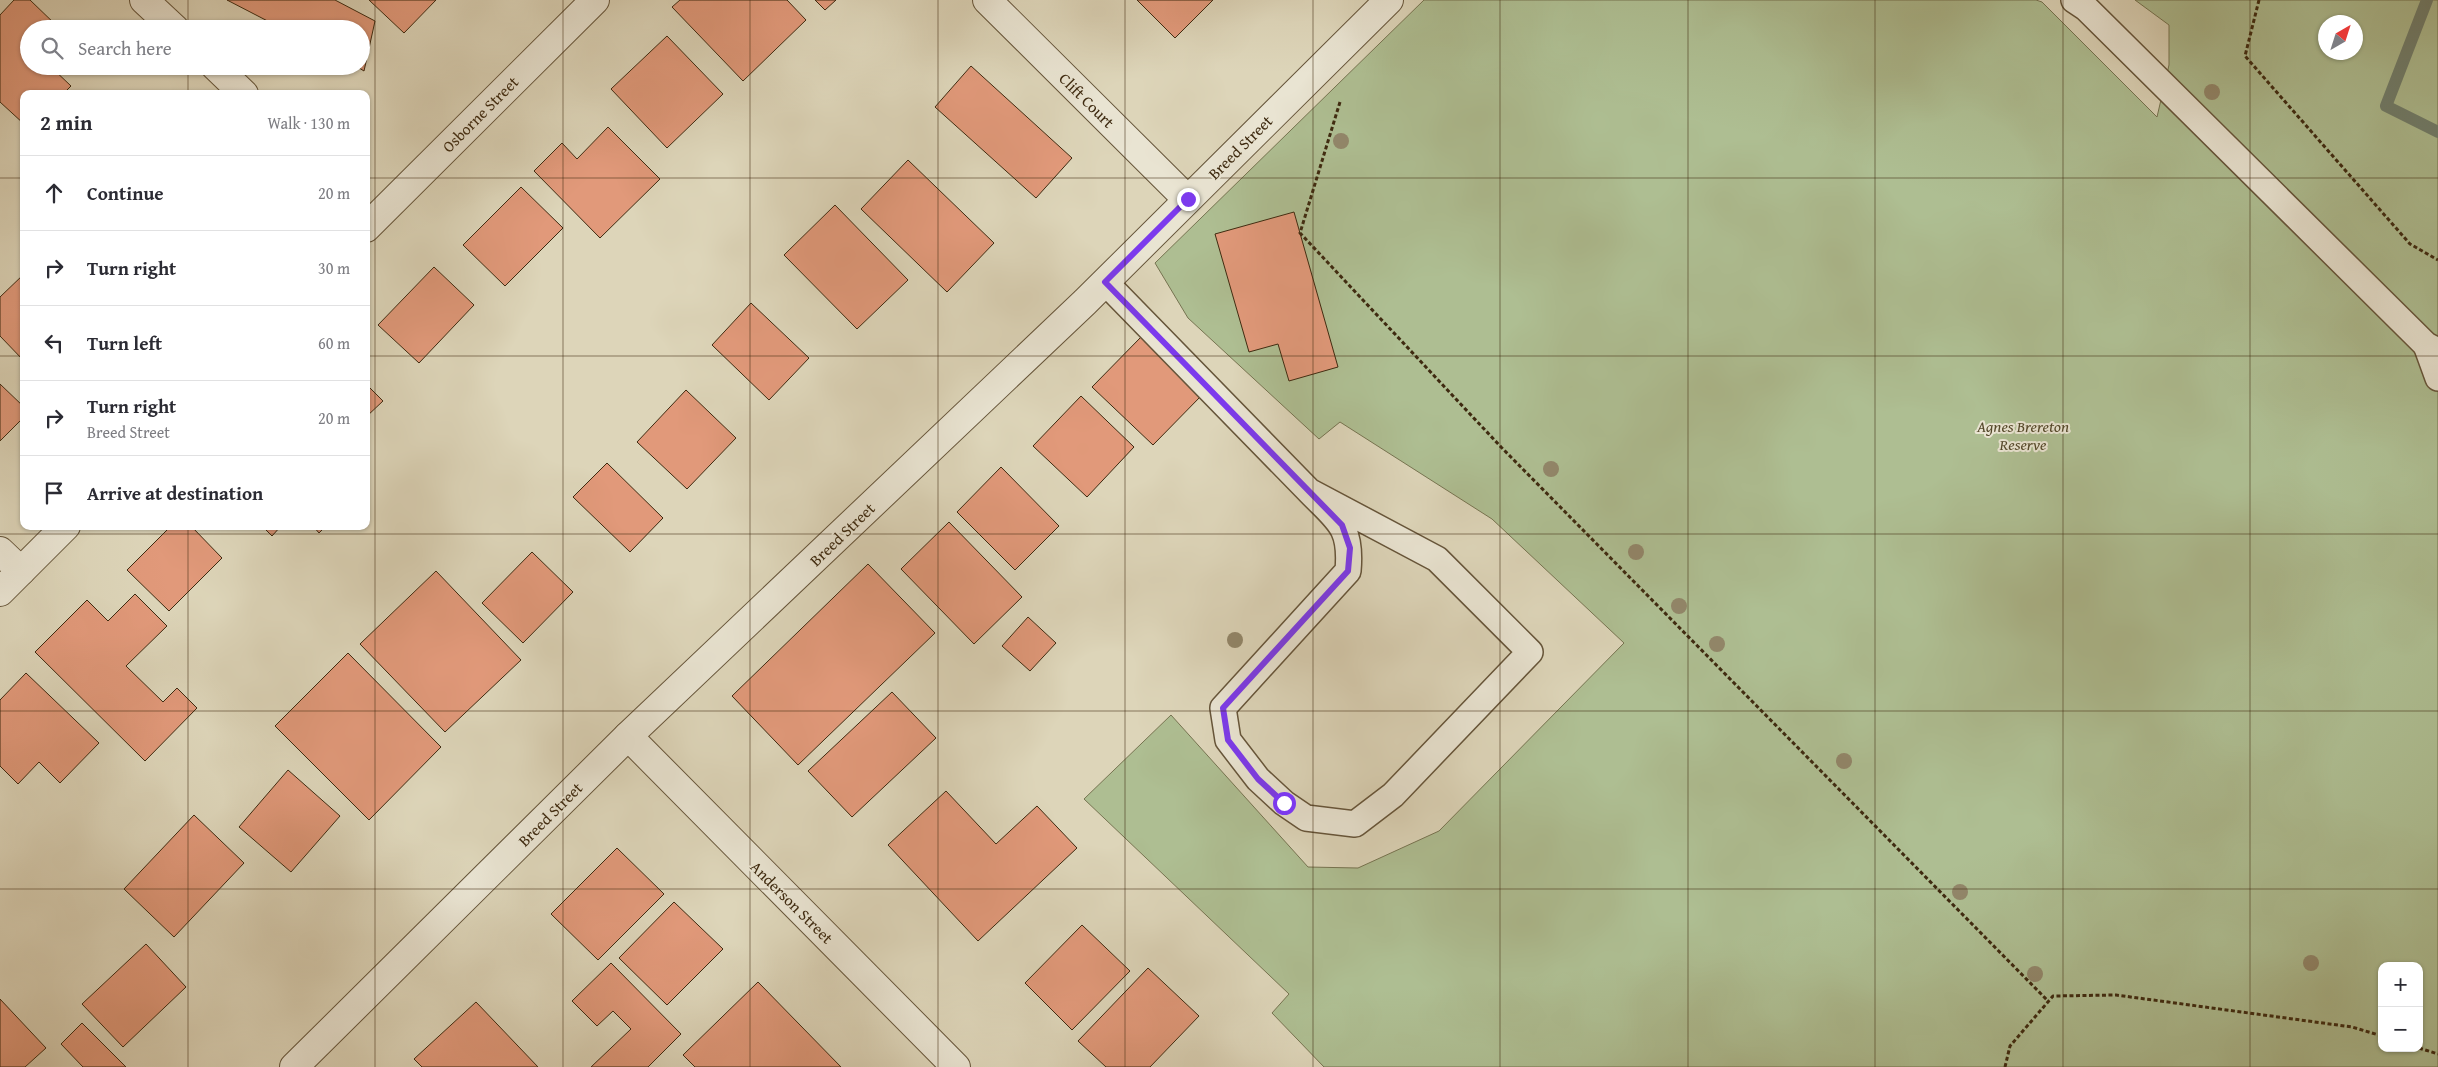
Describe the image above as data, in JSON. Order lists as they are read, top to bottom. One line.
{"streets":{"street":["Clift Court","Osborne Street","Breed Street","Anderson Street"]},"crossings":[["Clift Court","Breed Street"],["Breed Street","Anderson Street"]],"parks":["Agnes Brereton Reserve"],"north":"top right","page":{"search":"Search here","heading":["2 min","Walk · 130 m"],"list":[["Continue","20 m"],["Turn right","30 m"],["Turn left","60 m"],["Turn right","Breed Street","20 m"],"Arrive at destination"],"map_buttons":["+","−"]}}
